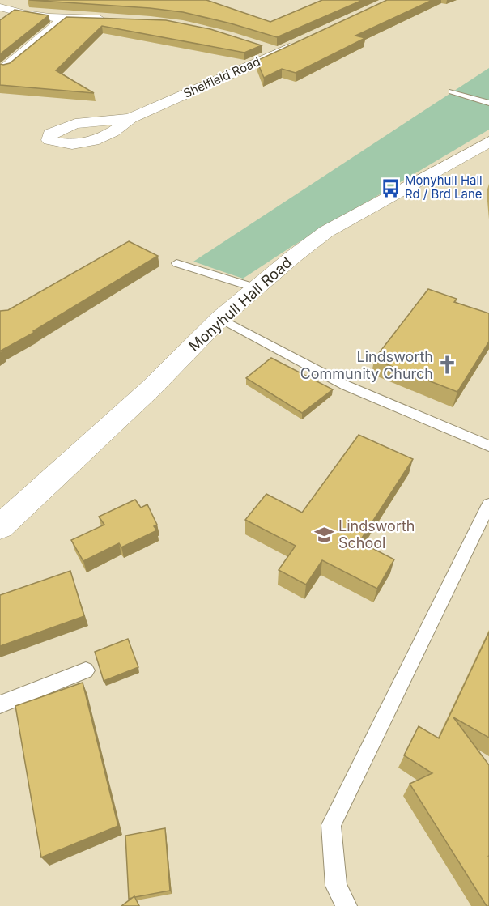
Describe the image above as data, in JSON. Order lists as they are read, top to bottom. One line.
{"streets":{"street":["Shelfield Road","Monyhull Hall Road"]},"places":{"bus stop":["Monyhull Hall Rd / Brd Lane"],"church":["Lindsworth Community Church"],"school or university":["Lindsworth School"]}}
